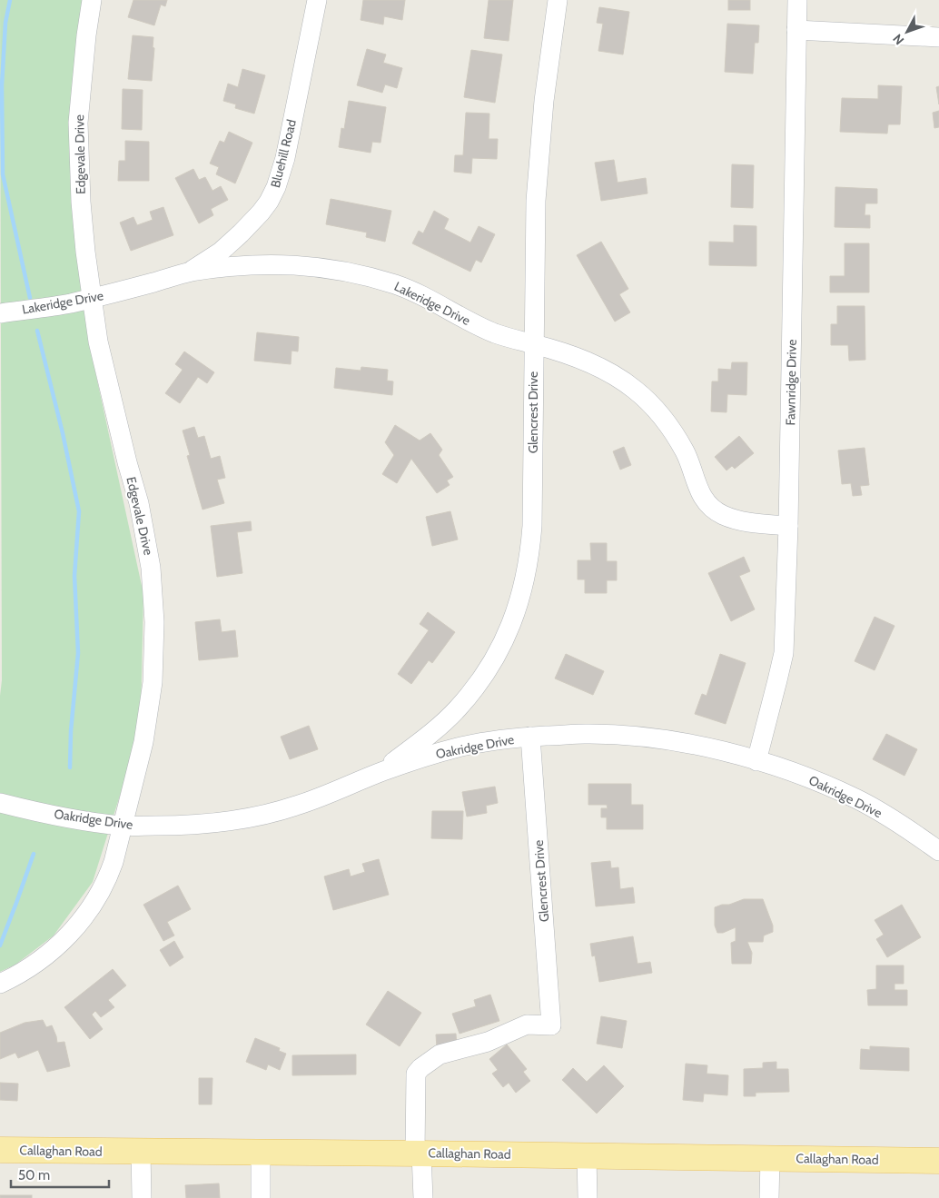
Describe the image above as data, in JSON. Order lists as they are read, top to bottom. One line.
{"streets":{"main road":["Callaghan Road"],"street":["Bluehill Road","Edgevale Drive","Lakeridge Drive","Fawnridge Drive","Glencrest Drive","Oakridge Drive"]},"crossings":[["Bluehill Road","Lakeridge Drive"],["Edgevale Drive","Lakeridge Drive"],["Edgevale Drive","Oakridge Drive"],["Lakeridge Drive","Fawnridge Drive"],["Lakeridge Drive","Glencrest Drive"],["Fawnridge Drive","Oakridge Drive"],["Glencrest Drive","Oakridge Drive"],["Glencrest Drive","Callaghan Road"]],"scale_bar":"50 m","north":"bottom left"}
